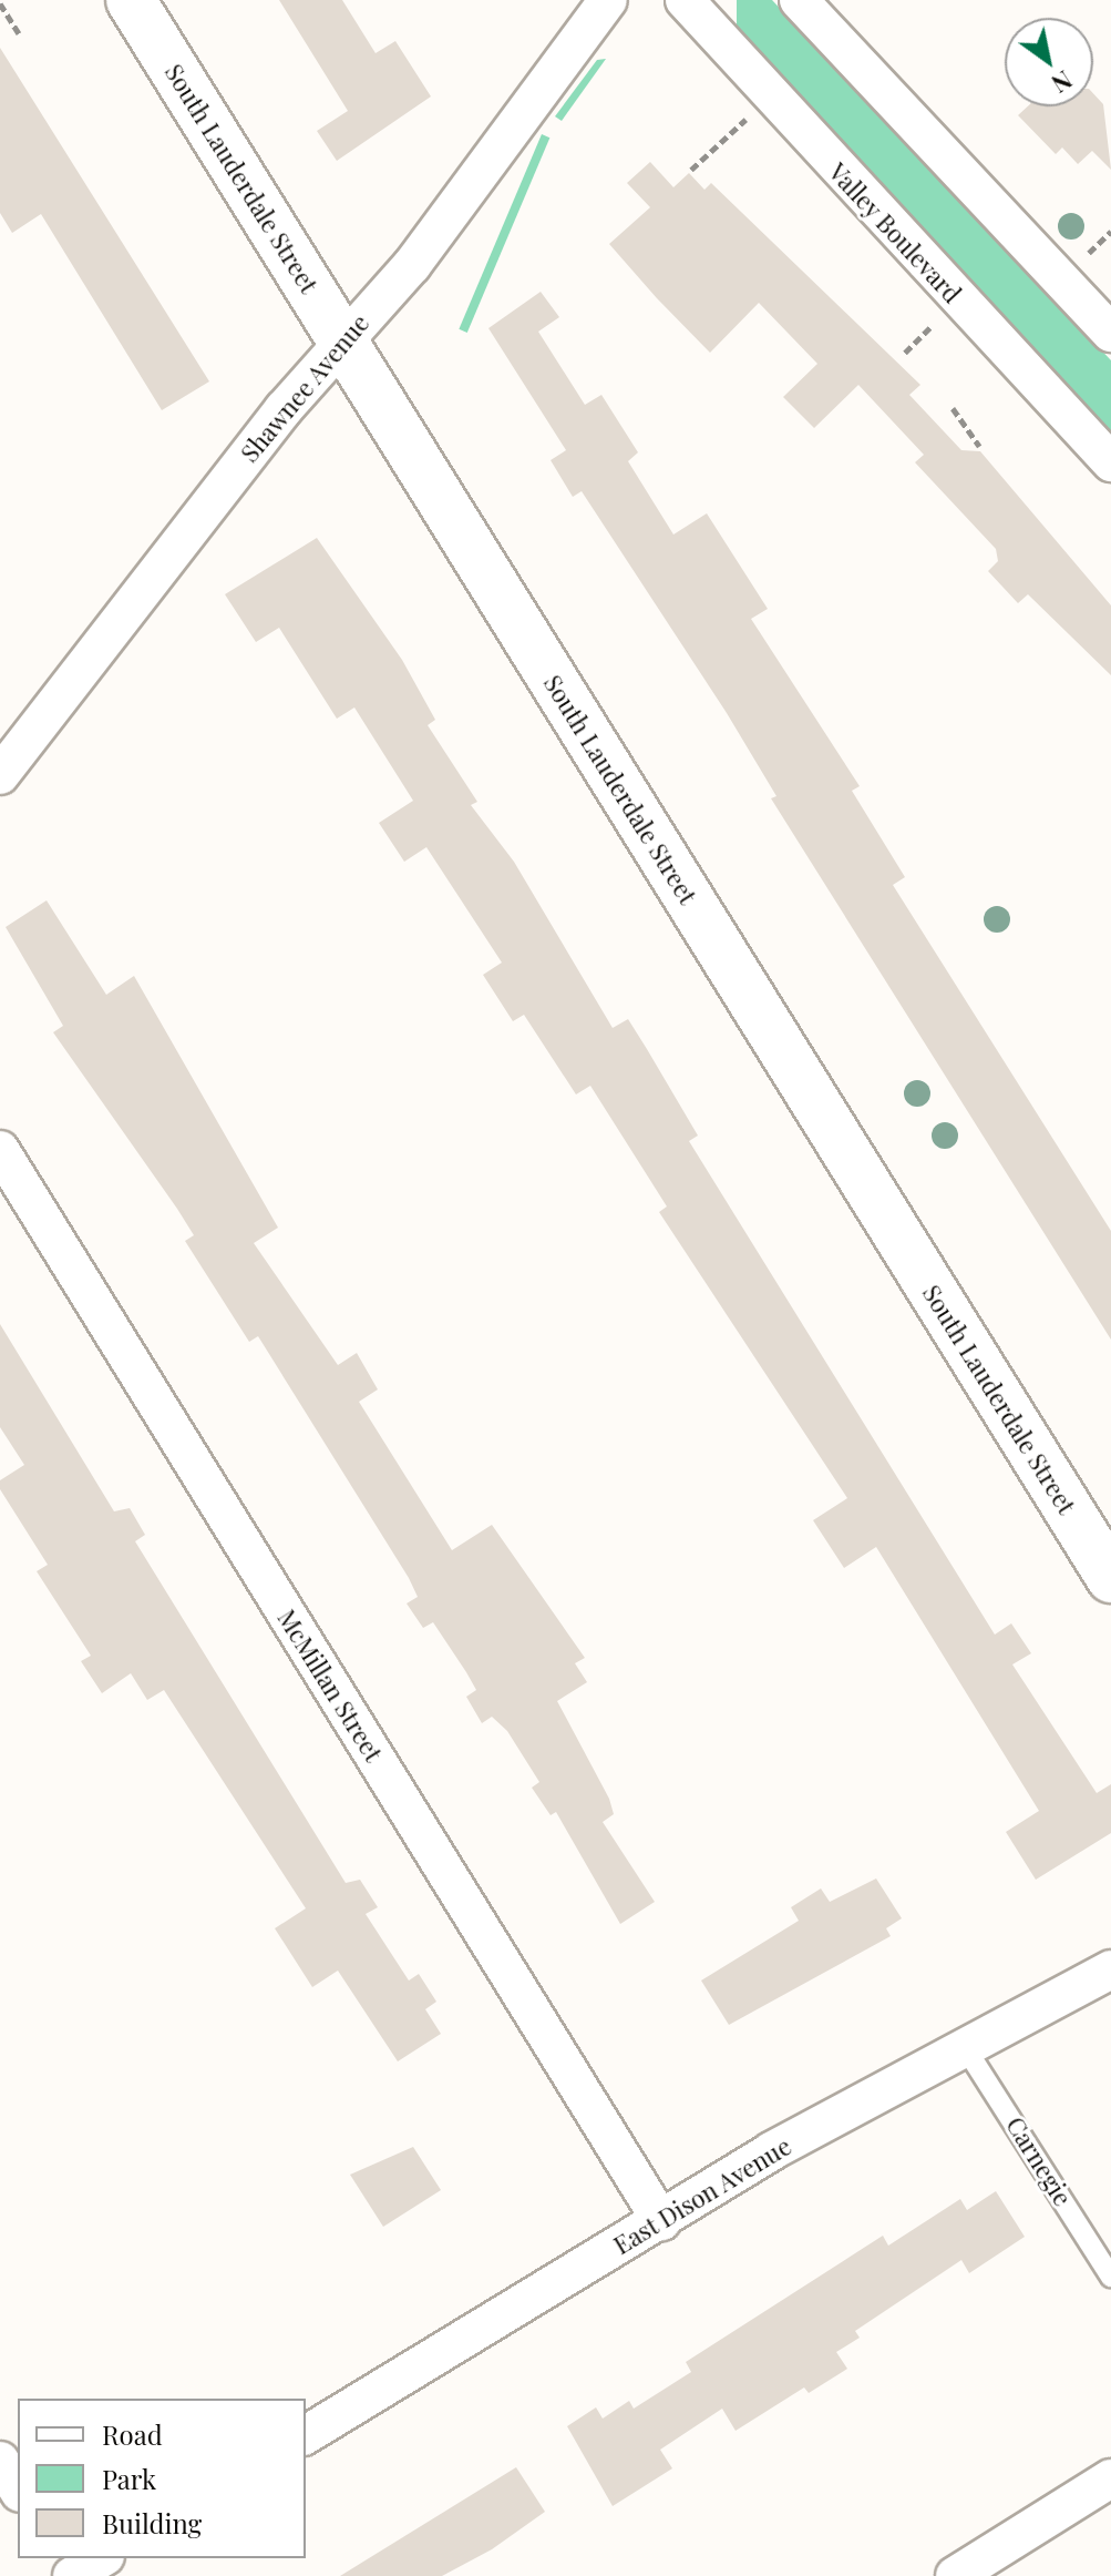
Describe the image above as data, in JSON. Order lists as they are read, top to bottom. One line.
{"streets":{"street":["South Lauderdale Street","Valley Boulevard","Shawnee Avenue","McMillan Street","East Dison Avenue"],"lane":["Carnegie"]},"crossings":[["South Lauderdale Street","Shawnee Avenue"],["McMillan Street","East Dison Avenue"],["Carnegie","East Dison Avenue"]],"legend":["Road","Park","Building"],"north":"bottom right"}
